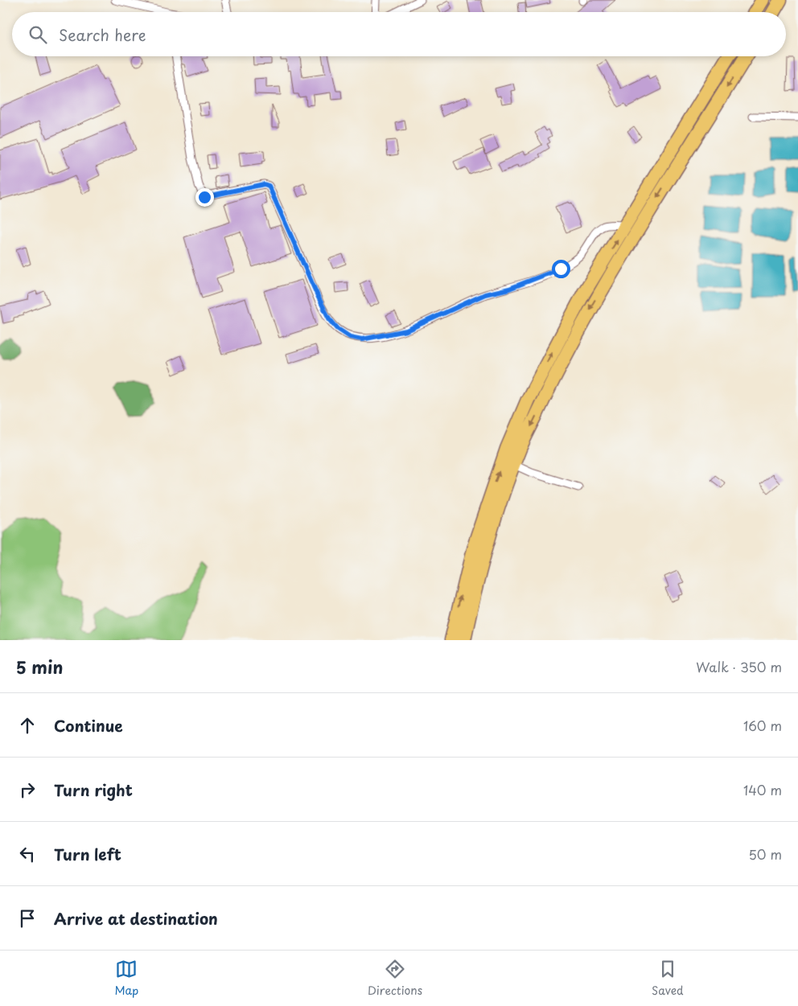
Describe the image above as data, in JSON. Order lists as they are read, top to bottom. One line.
{"page":{"search":"Search here","heading":["5 min","Walk · 350 m"],"list":[["Continue","160 m"],["Turn right","140 m"],["Turn left","50 m"],"Arrive at destination"],"nav":["Map","Directions","Saved"]}}
